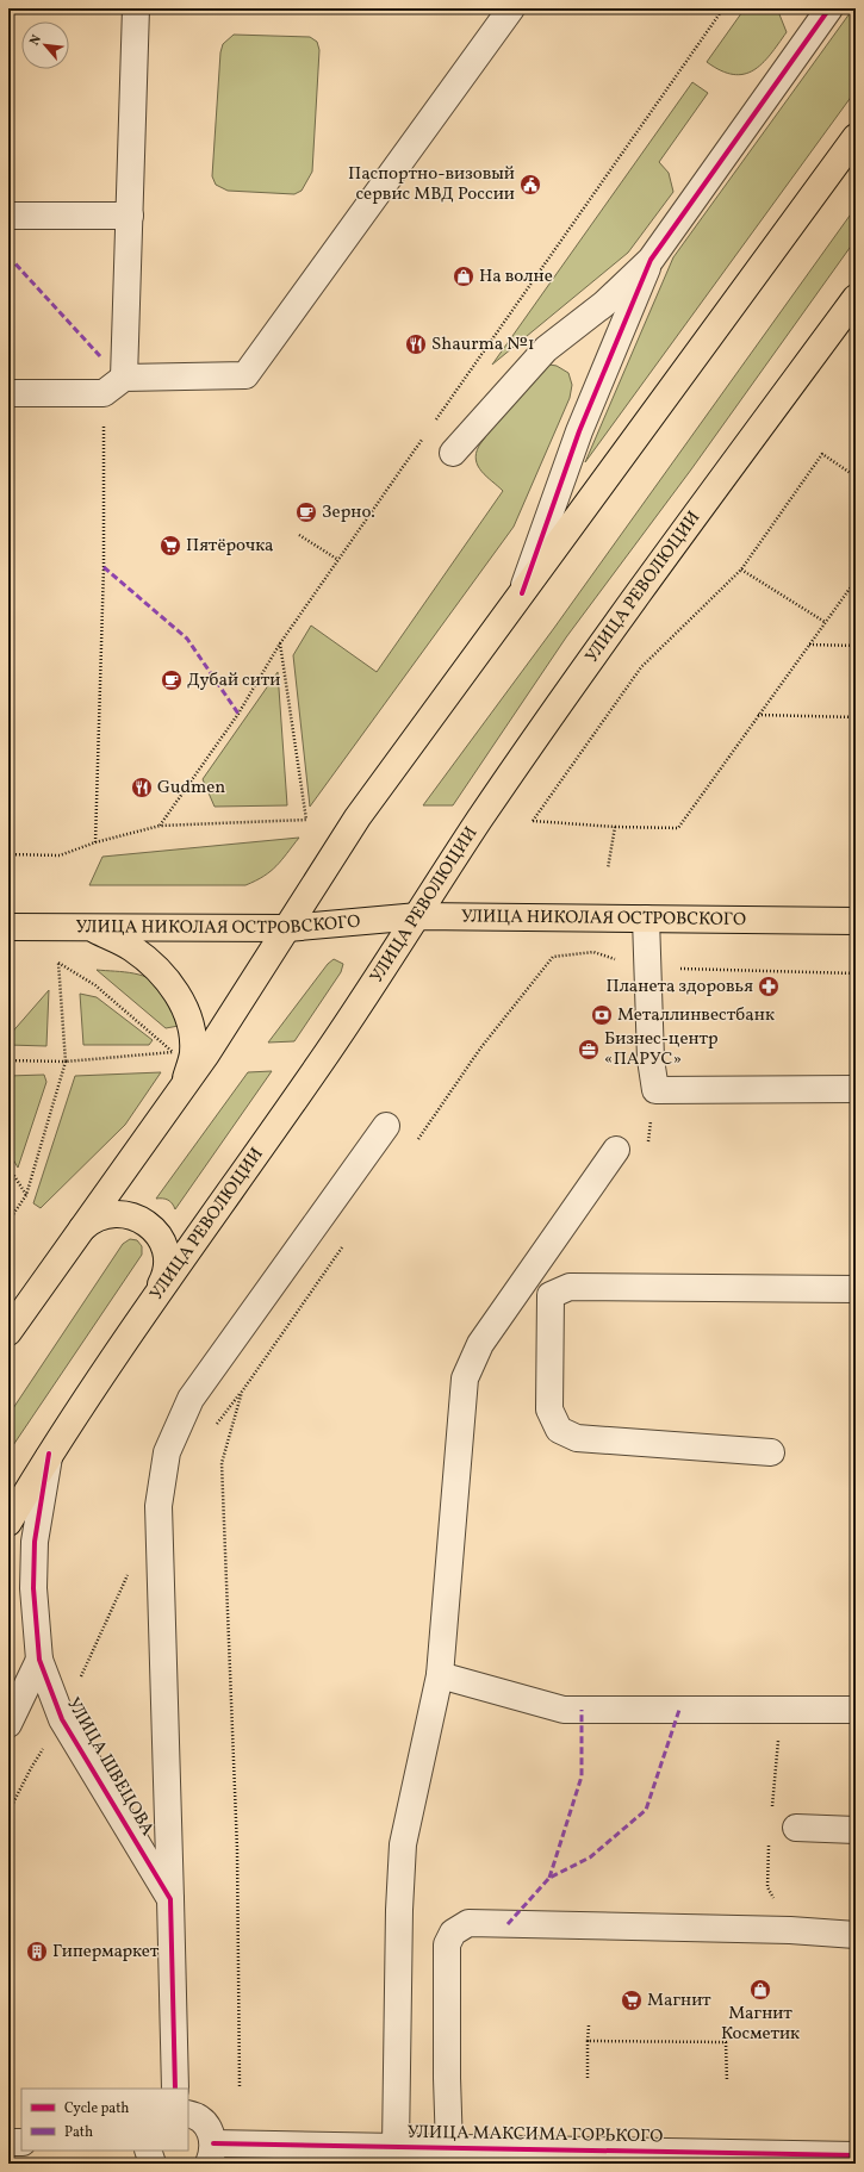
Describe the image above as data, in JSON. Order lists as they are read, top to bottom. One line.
{"streets":{"main road":["УЛИЦА РЕВОЛЮЦИИ","УЛИЦА НИКОЛАЯ ОСТРОВСКОГО"],"street":["УЛИЦА ШВЕЦОВА","УЛИЦА МАКСИМА ГОРЬКОГО"]},"crossings":[["УЛИЦА РЕВОЛЮЦИИ","УЛИЦА НИКОЛАЯ ОСТРОВСКОГО"],["УЛИЦА РЕВОЛЮЦИИ","УЛИЦА ШВЕЦОВА"]],"places":{"public building":["Паспортно-визовый сервис МВД России"],"shop":["На волне","Магнит Косметик"],"restaurant":["Shaurma №1","Gudmen"],"cafe":["Зерно.","Дубай сити"],"supermarket":["Пятёрочка","Магнит"],"pharmacy":["Планета здоровья"],"bank":["Металлинвестбанк"],"office":["Бизнес-центр «ПАРУС»"],"building":["Гипермаркет"]},"legend":["Cycle path","Path"],"north":"top left"}
